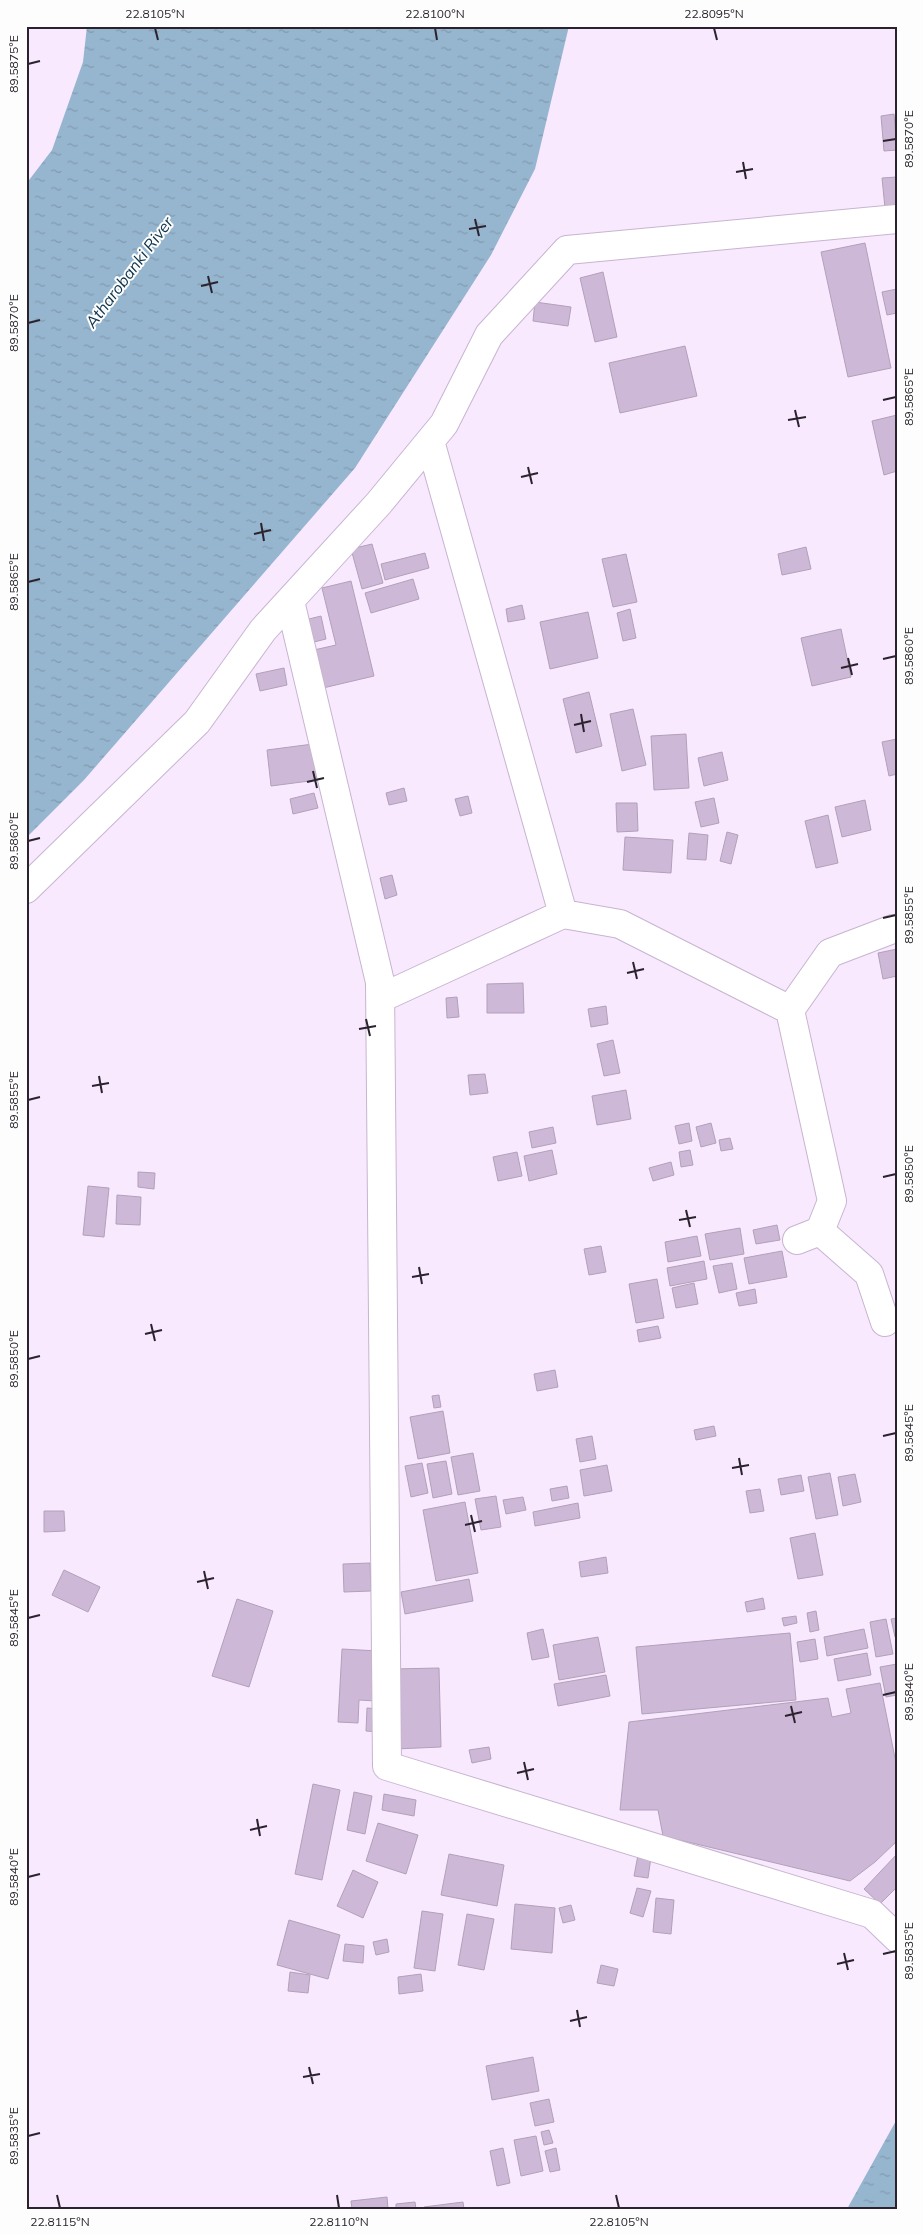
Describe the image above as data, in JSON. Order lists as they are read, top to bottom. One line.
{"water":["Atharobanki River"],"coordinates":["22.8105°N","22.8100°N","22.8095°N","89.5875°E","89.5870°E","89.5865°E","89.5860°E","89.5855°E","89.5850°E","89.5845°E","89.5840°E","89.5835°E","22.8115°N","22.8110°N"]}
